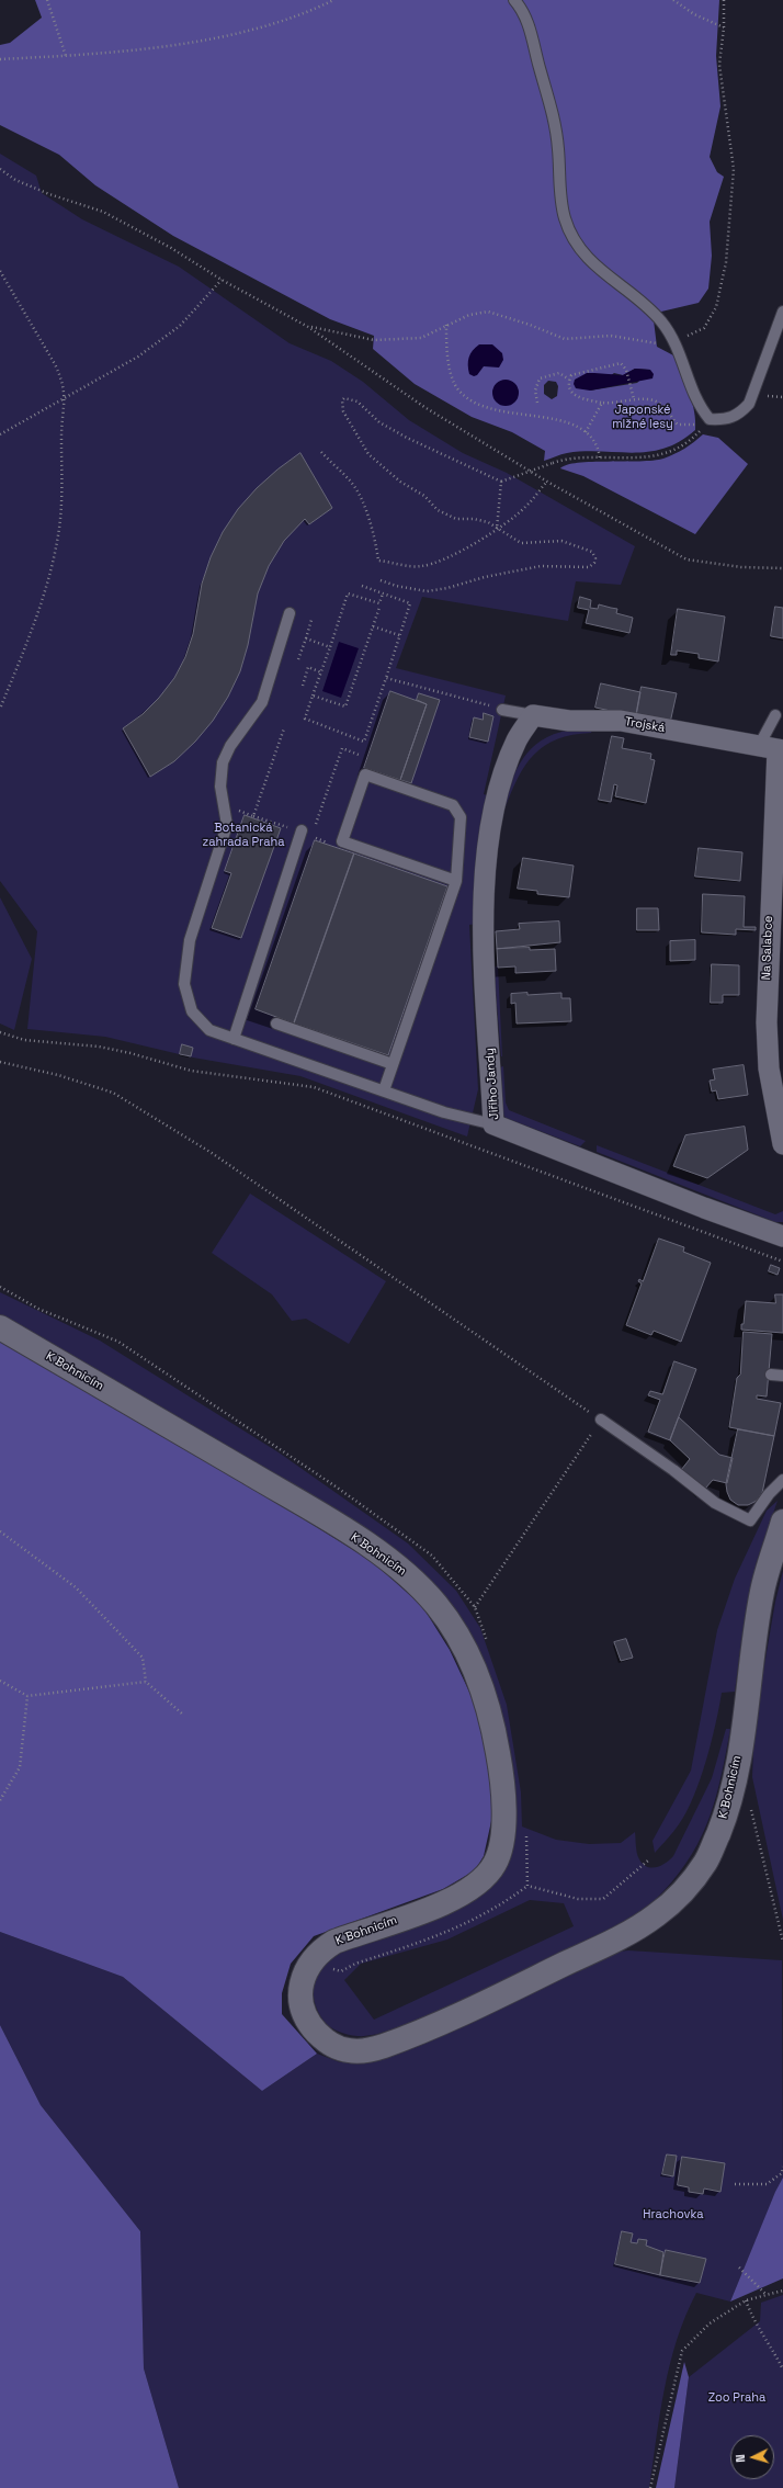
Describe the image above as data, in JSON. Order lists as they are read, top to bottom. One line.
{"streets":{"street":["Trojská","Na Salabce","Jiřího Jandy","K Bohnicím"]},"crossings":[["Trojská","Na Salabce"],["Trojská","Jiřího Jandy"]],"parks":["Japonské mlžné lesy","Botanická zahrada Praha","Hrachovka","Zoo Praha"],"north":"left"}
